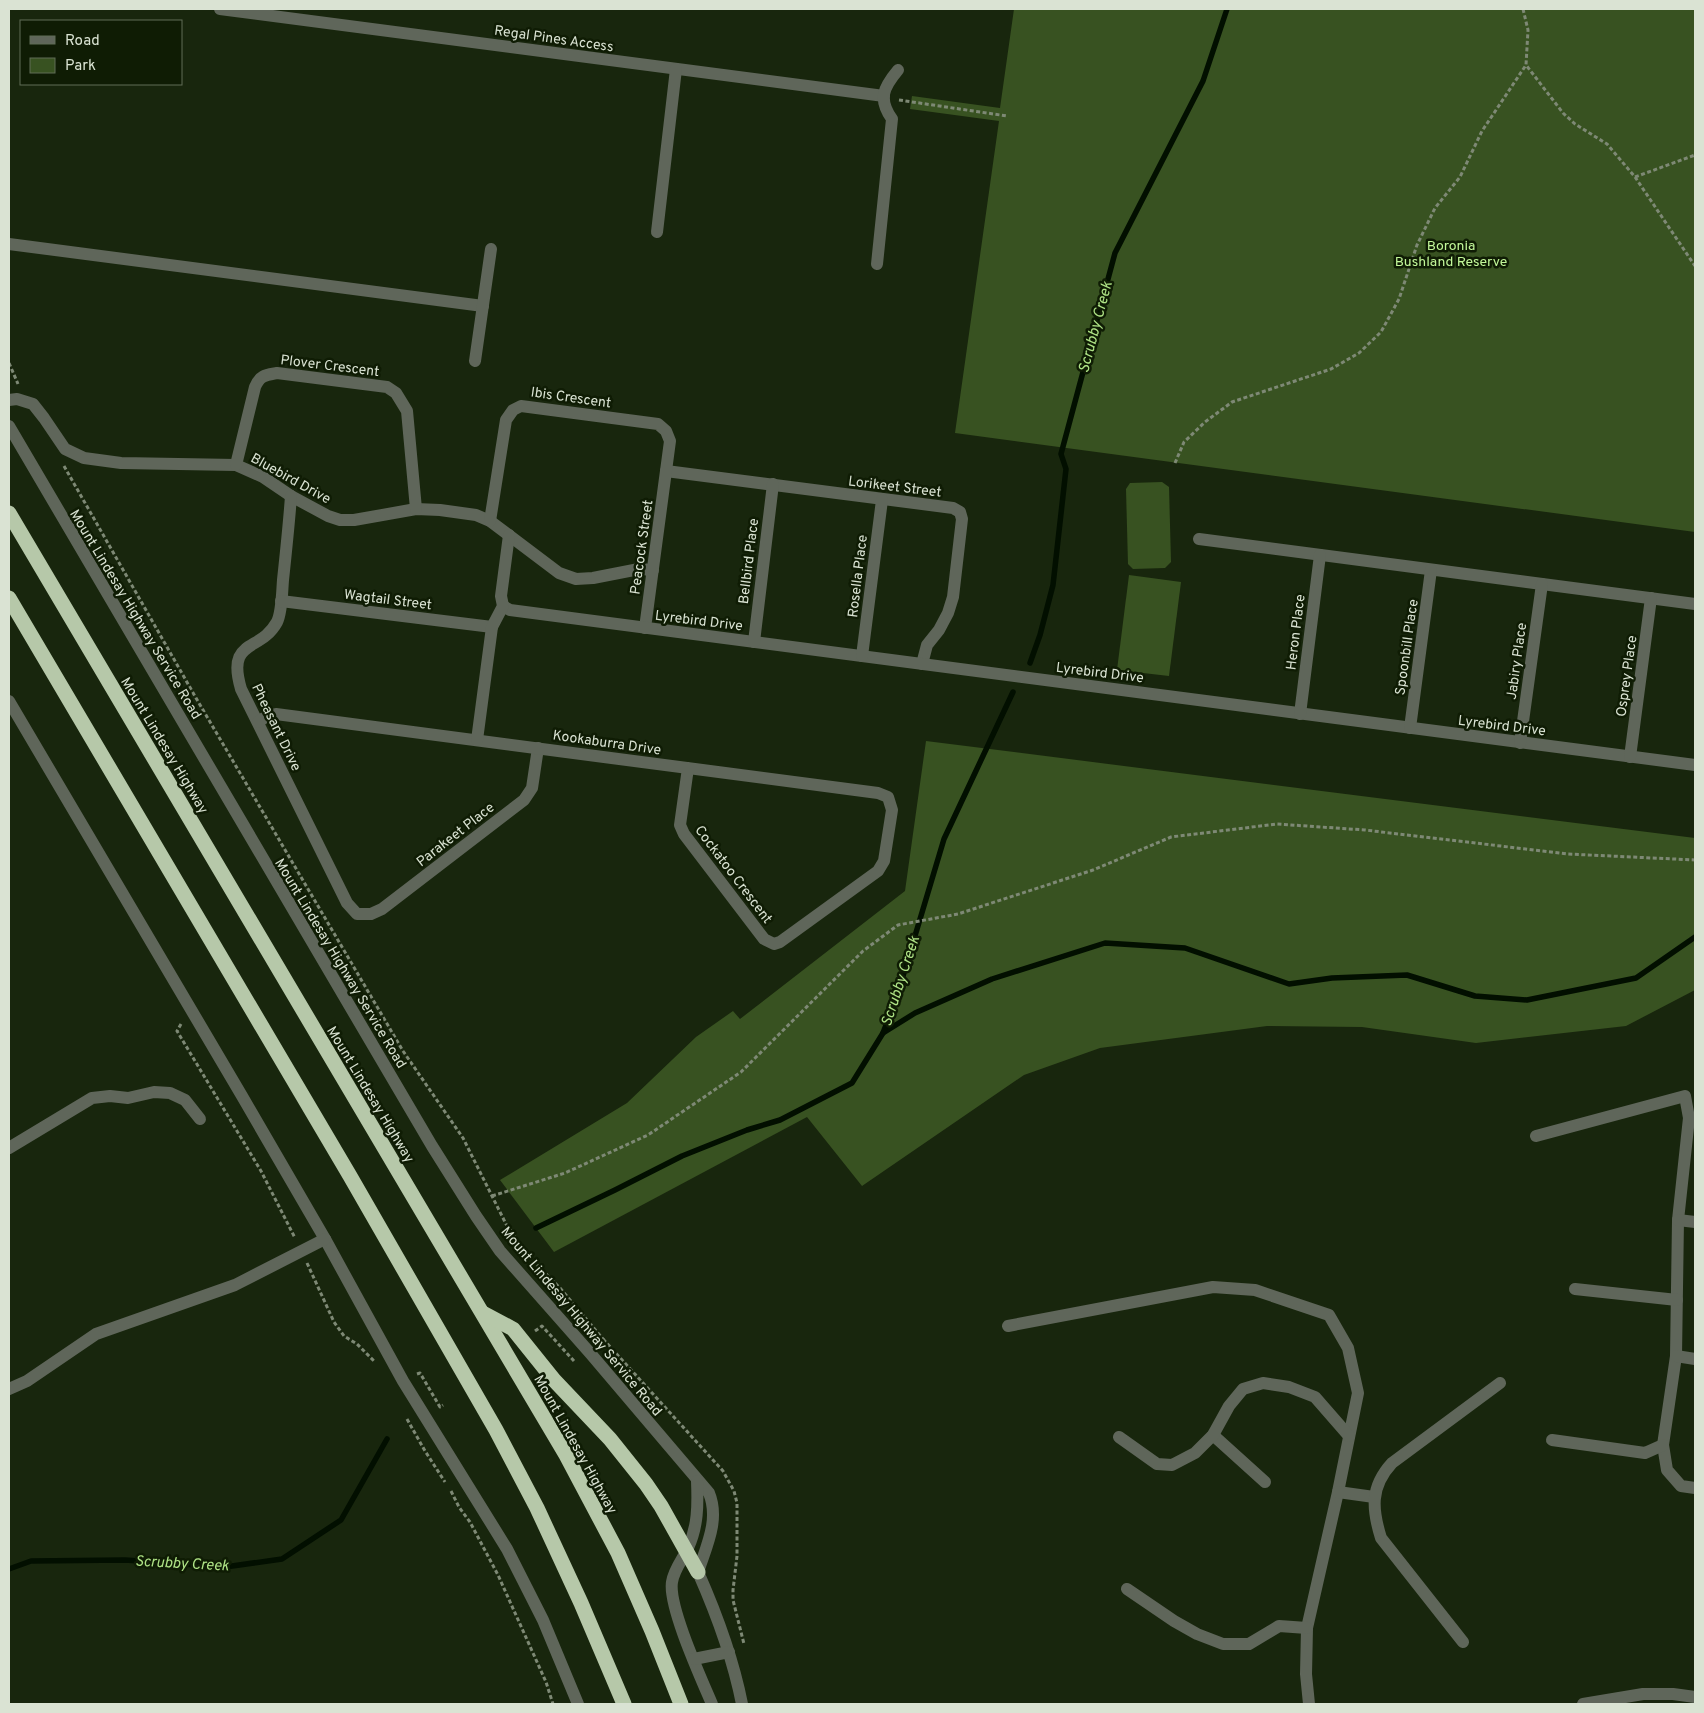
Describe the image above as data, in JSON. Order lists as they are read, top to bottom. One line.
{"streets":{"highway":["Mount Lindesay Highway"],"street":["Regal Pines Access","Plover Crescent","Ibis Crescent","Bluebird Drive","Lorikeet Street","Peacock Street","Bellbird Place","Rosella Place","Wagtail Street","Mount Lindesay Highway Service Road","Lyrebird Drive","Heron Place","Spoonbill Place","Jabiry Place","Osprey Place","Pheasant Drive","Kookaburra Drive","Parakeet Place","Cockatoo Crescent"]},"crossings":[["Plover Crescent","Bluebird Drive"],["Ibis Crescent","Bluebird Drive"],["Ibis Crescent","Lorikeet Street"],["Ibis Crescent","Peacock Street"],["Bluebird Drive","Peacock Street"],["Bluebird Drive","Pheasant Drive"],["Lorikeet Street","Peacock Street"],["Lorikeet Street","Bellbird Place"],["Lorikeet Street","Rosella Place"],["Lorikeet Street","Lyrebird Drive"],["Peacock Street","Lyrebird Drive"],["Bellbird Place","Lyrebird Drive"],["Rosella Place","Lyrebird Drive"],["Wagtail Street","Pheasant Drive"],["Lyrebird Drive","Heron Place"],["Lyrebird Drive","Spoonbill Place"],["Lyrebird Drive","Jabiry Place"],["Lyrebird Drive","Osprey Place"],["Pheasant Drive","Kookaburra Drive"],["Pheasant Drive","Parakeet Place"],["Kookaburra Drive","Parakeet Place"],["Kookaburra Drive","Cockatoo Crescent"]],"water":["Scrubby Creek"],"parks":["Boronia Bushland Reserve"],"legend":["Road","Park"]}
